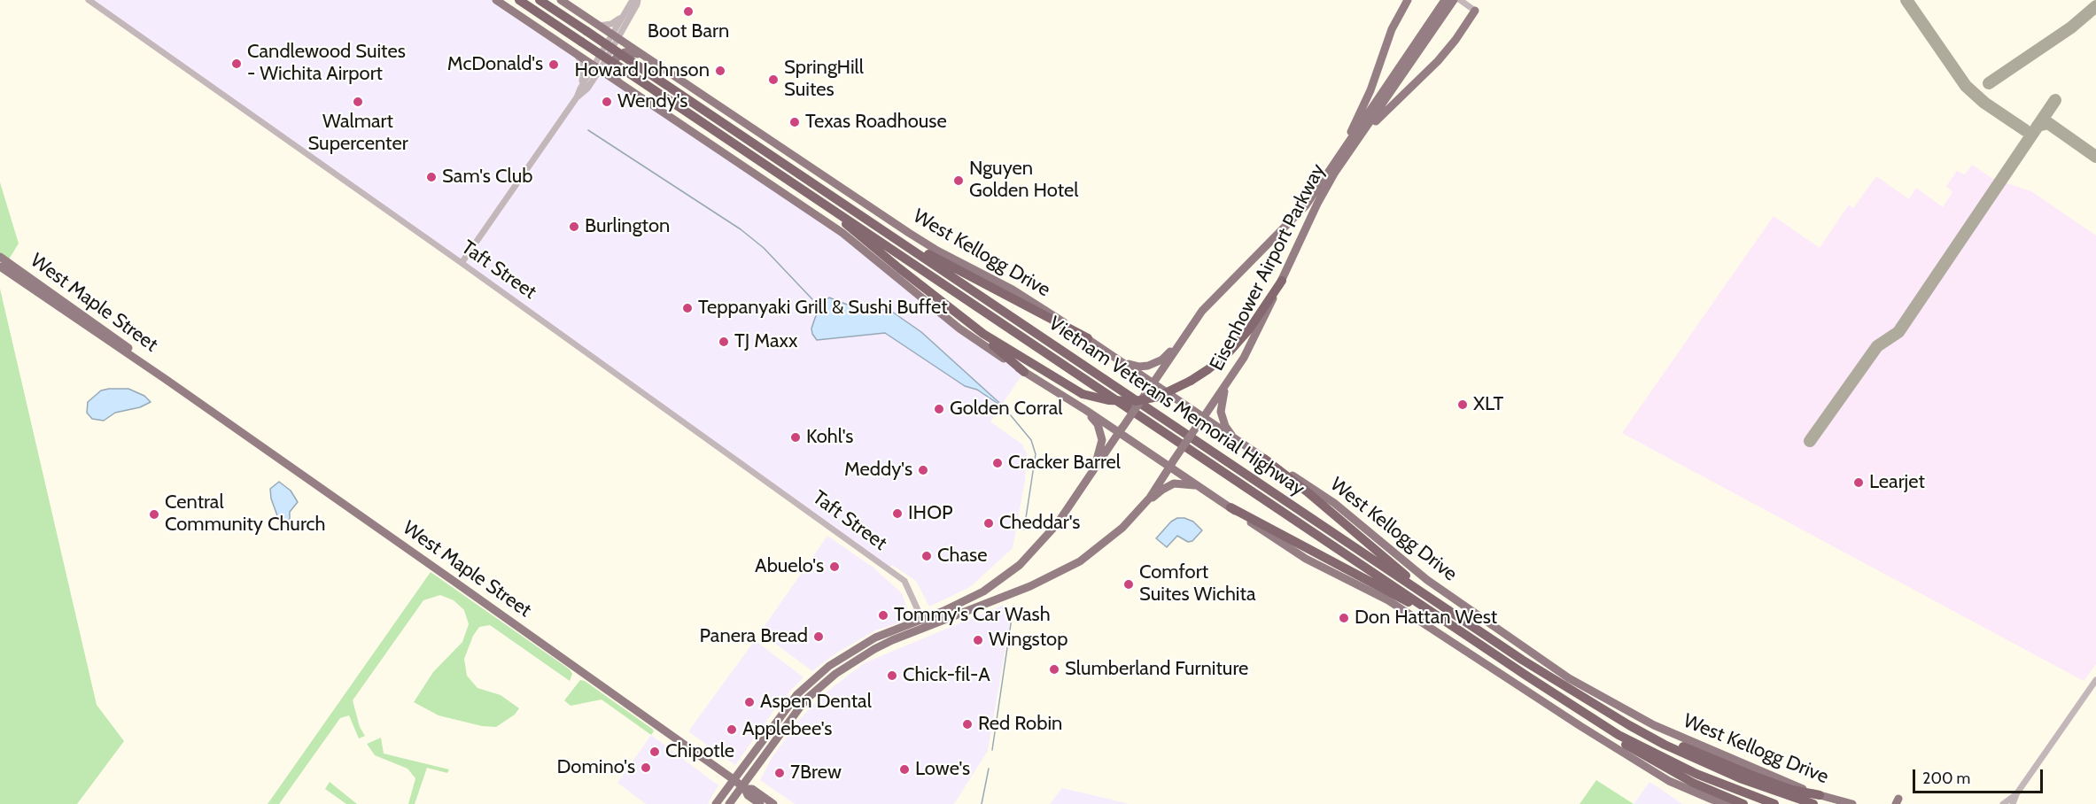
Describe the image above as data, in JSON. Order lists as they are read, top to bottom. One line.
{"streets":{"highway":["Vietnam Veterans Memorial Highway"],"main road":["West Kellogg Drive","Eisenhower Airport Parkway","West Maple Street"],"street":["Taft Street"]},"crossings":[["West Kellogg Drive","Eisenhower Airport Parkway"],["Eisenhower Airport Parkway","Taft Street"]],"places":["Boot Barn","Candlewood Suites - Wichita Airport","McDonald's","Howard Johnson","SpringHill Suites","Walmart Supercenter","Wendy's","Texas Roadhouse","Sam's Club","Nguyen Golden Hotel","Burlington","Teppanyaki Grill & Sushi Buffet","TJ Maxx","XLT","Golden Corral","Kohl's","Cracker Barrel","Meddy's","Learjet","IHOP","Central Community Church","Cheddar's","Chase","Abuelo's","Comfort Suites Wichita","Tommy's Car Wash","Don Hattan West","Panera Bread","Wingstop","Slumberland Furniture","Chick-fil-A","Aspen Dental","Red Robin","Applebee's","Chipotle","Domino's","Lowe's","7Brew"],"scale_bar":"200 m"}
